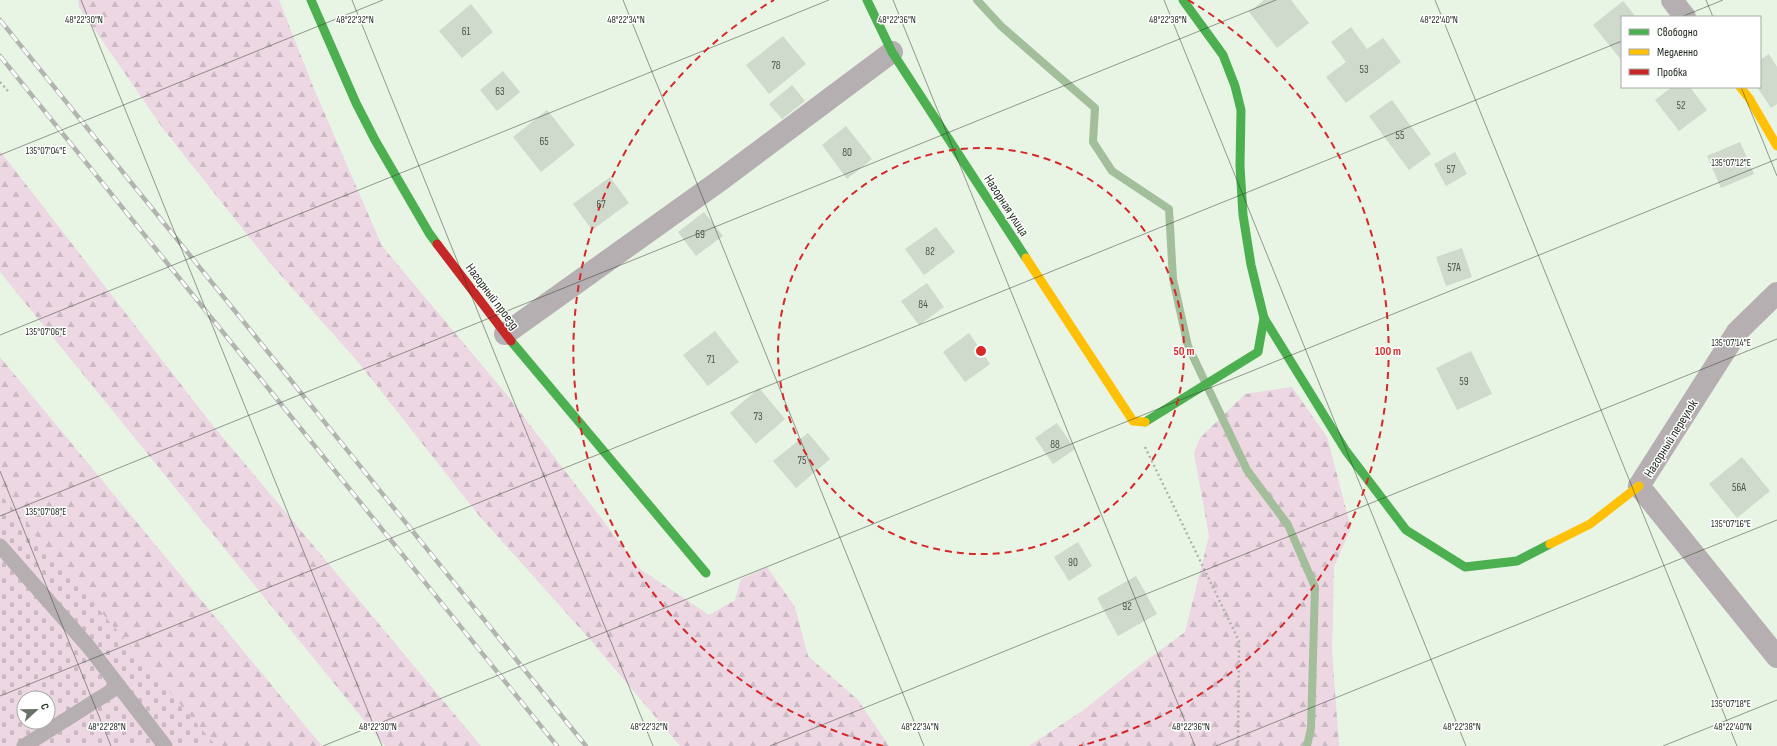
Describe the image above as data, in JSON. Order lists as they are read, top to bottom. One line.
{"streets":{"street":["Нагорная улица","Нагорный проезд","Нагорный переулок"]},"house_numbers":["61","78","53","63","52","55","65","80","57","67","69","82","57А","84","71","59","73","88","75","56А","90","92"],"legend":["Свободно","Медленно","Пробка"],"north":"right","coordinates":["48°22'30\"N","48°22'32\"N","48°22'34\"N","48°22'36\"N","48°22'40\"N","48°22'38\"N","135°07'04\"E","135°07'12\"E","135°07'06\"E","135°07'14\"E","135°07'08\"E","135°07'16\"E","135°07'18\"E","48°22'28\"N"],"rings":["50 m","100 m"]}
